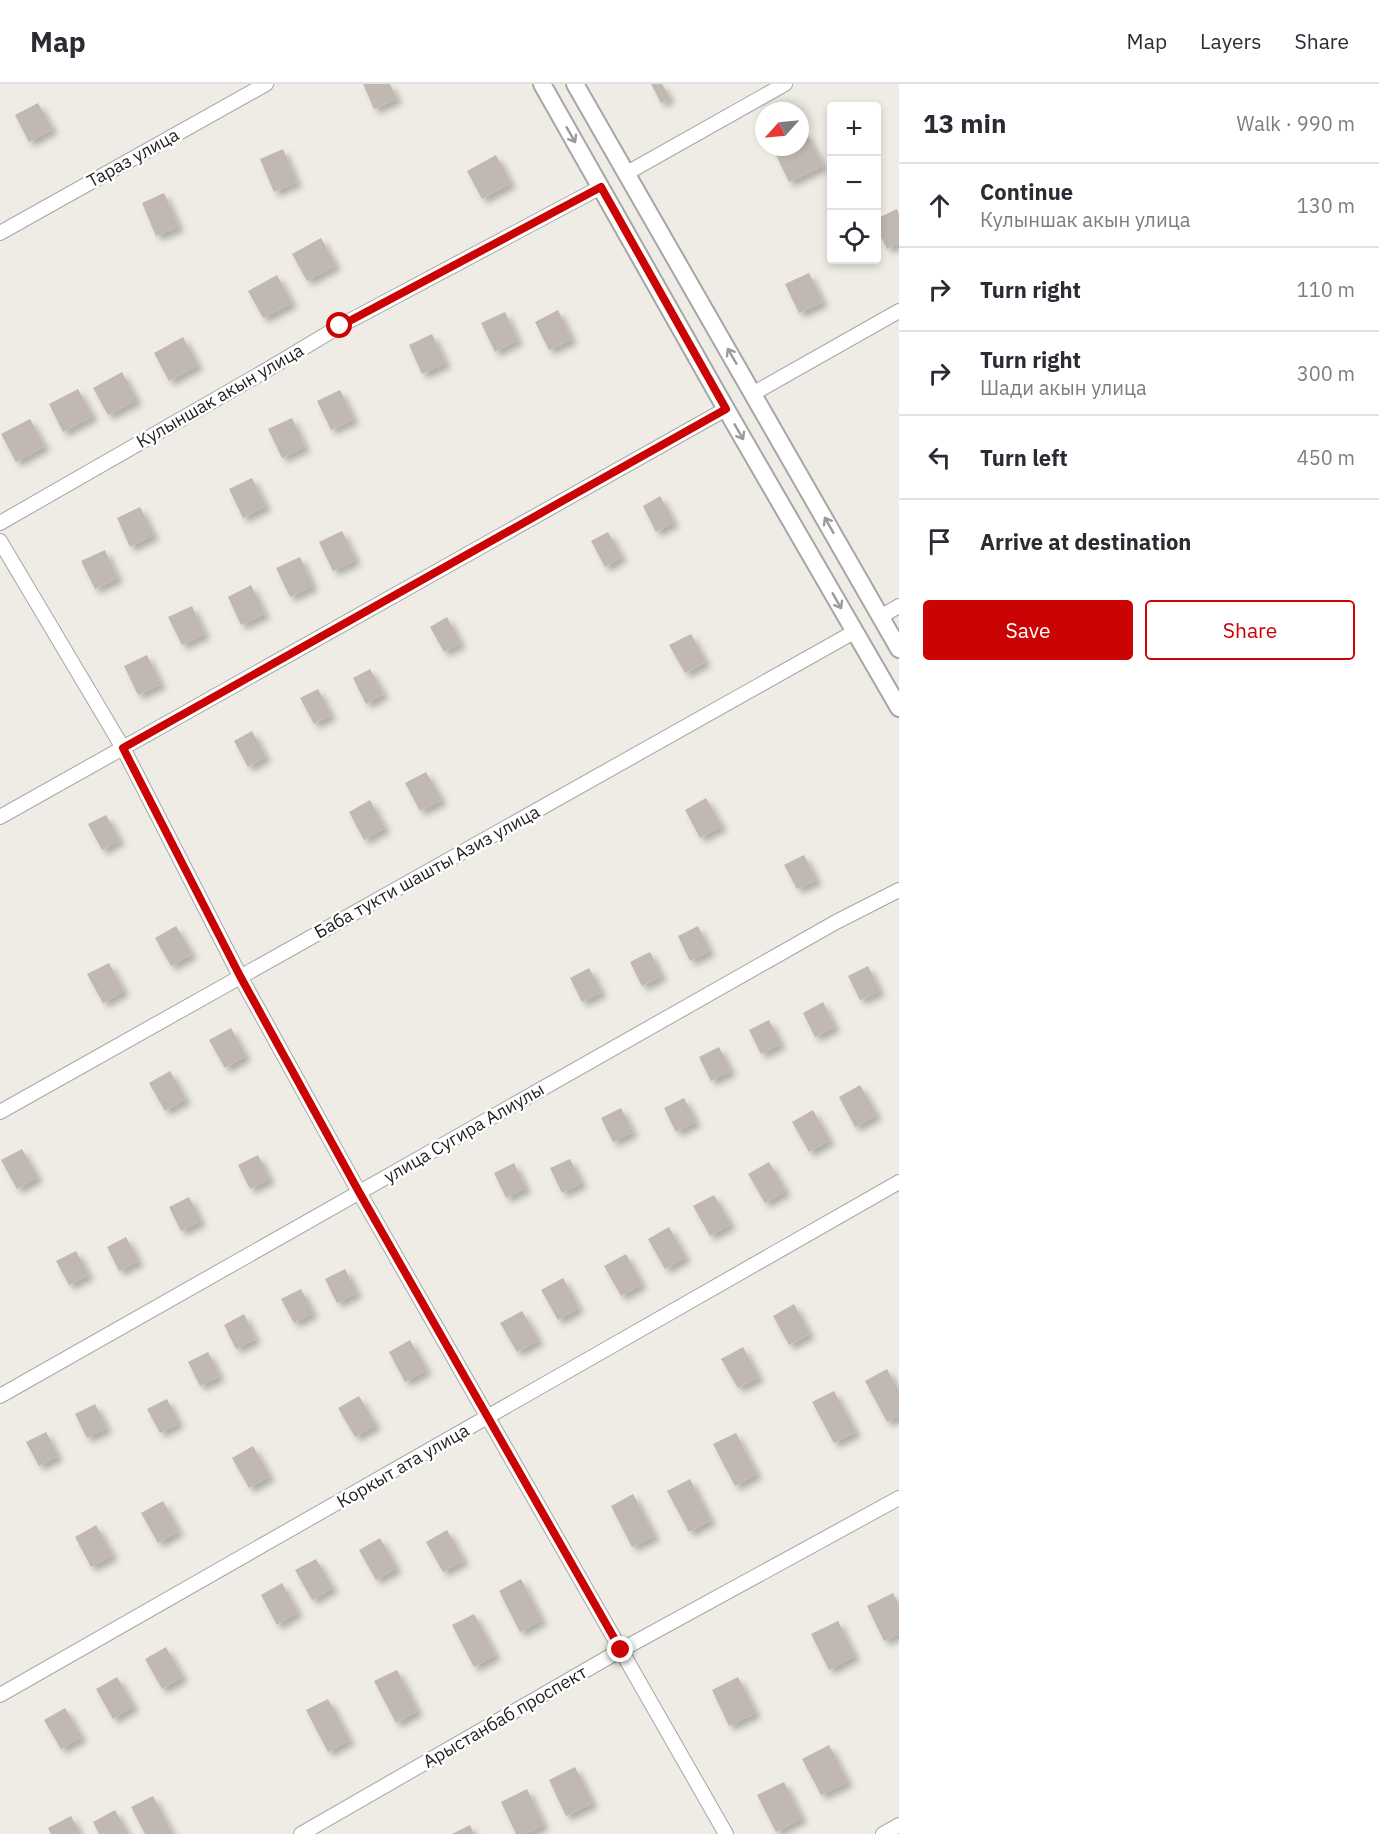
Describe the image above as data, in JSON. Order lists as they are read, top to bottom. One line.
{"streets":{"street":["Тараз улица","Кулыншак акын улица","Баба тукти шашты Азиз улица","улица Сугира Алиулы","Коркыт ата улица","Арыстанбаб проспект"]},"north":"bottom left","page":{"header":"Map","nav":["Map","Layers","Share"],"heading":["13 min","Walk · 990 m"],"map_buttons":["+","−"],"list":[["Continue","Кулыншак акын улица","130 m"],["Turn right","110 m"],["Turn right","Шади акын улица","300 m"],["Turn left","450 m"],"Arrive at destination"],"buttons":["Save","Share"]}}
